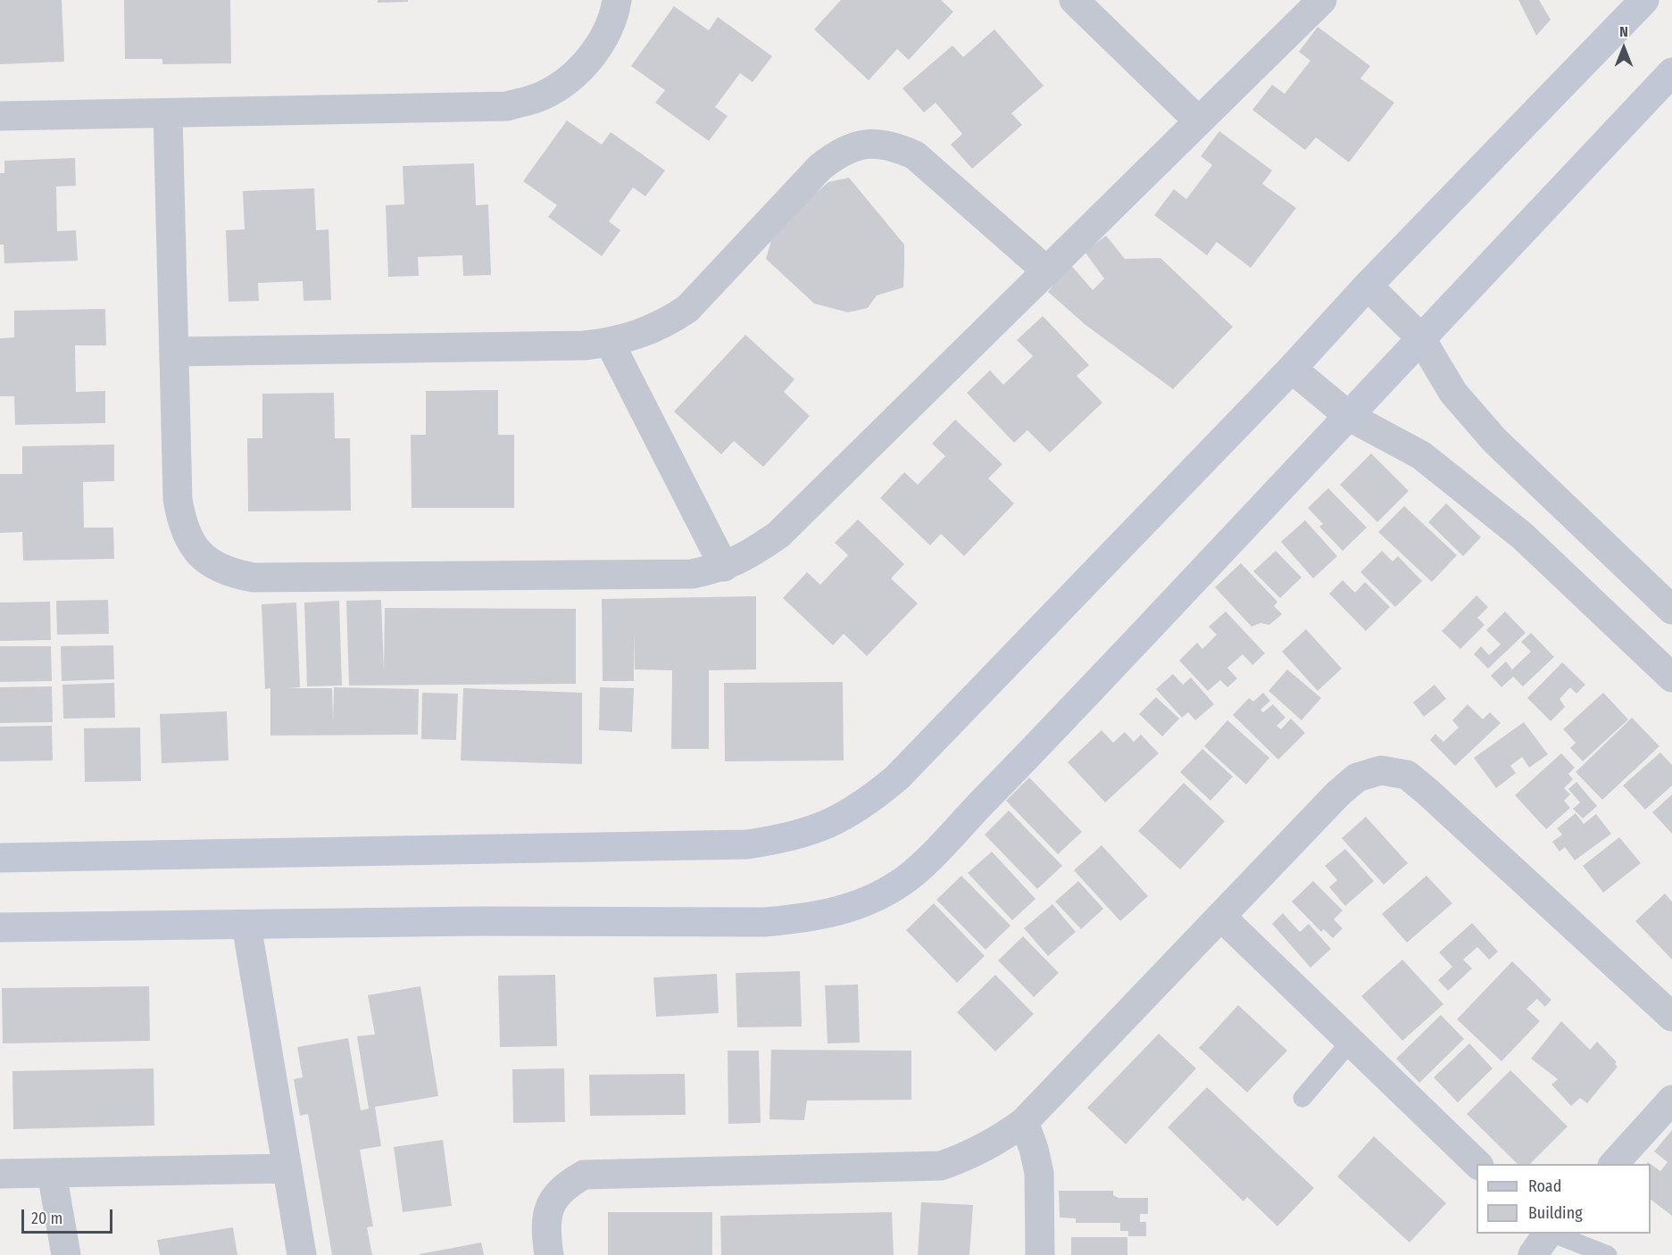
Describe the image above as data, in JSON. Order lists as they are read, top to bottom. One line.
{"legend":["Road","Building"],"scale_bar":"20 m","north":"top"}
